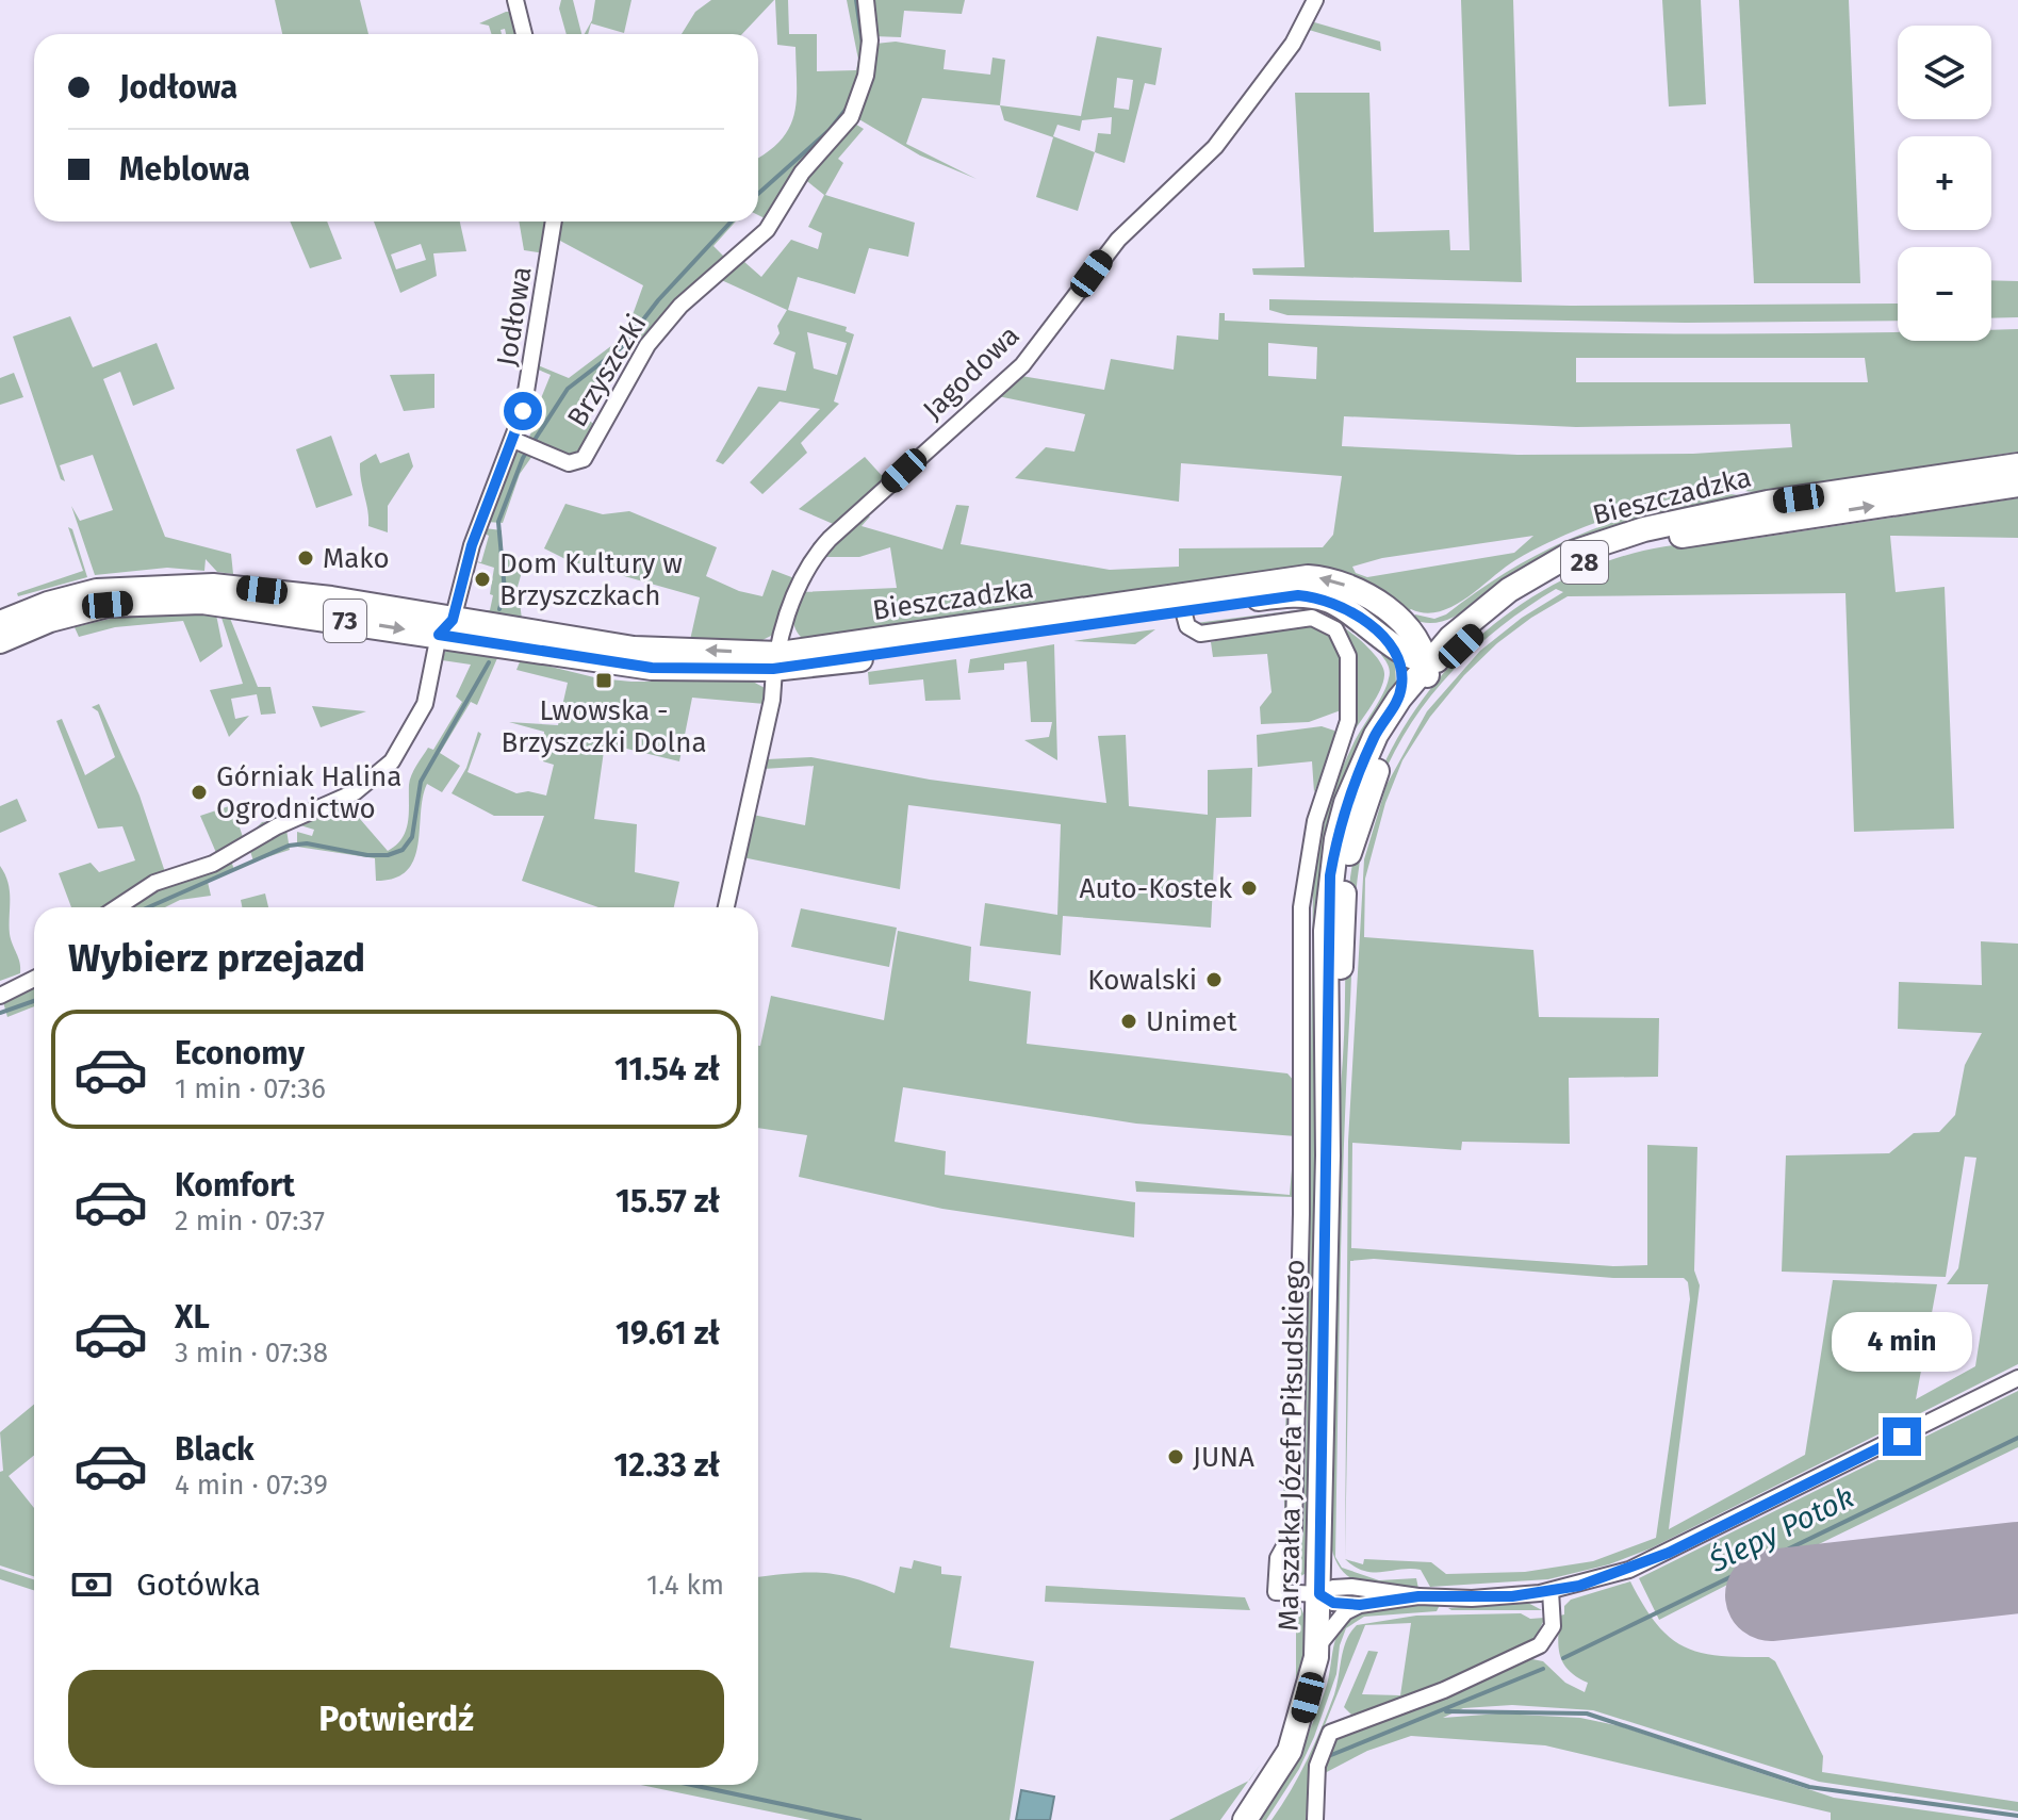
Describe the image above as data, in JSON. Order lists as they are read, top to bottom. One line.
{"streets":{"main road":["Bieszczadzka","28","73","Marszałka Józefa Piłsudskiego"],"street":["Jodłowa","Brzyszczki","Jagodowa"]},"crossings":[["Jodłowa","Brzyszczki"],["Jodłowa","Bieszczadzka"],["Jodłowa","73"],["Jagodowa","Bieszczadzka"],["Bieszczadzka","73"],["Bieszczadzka","Marszałka Józefa Piłsudskiego"]],"water":["Ślepy Potok"],"places":{"other":["Mako","Dom Kultury w Brzyszczkach","Górniak Halina Ogrodnictwo","Auto-Kostek","Kowalski","Unimet","JUNA"],"transit":["Lwowska - Brzyszczki Dolna"]},"page":{"map_buttons":["+","−"],"banner":["Jodłowa","Meblowa"],"heading":"Wybierz przejazd","list":[{"name":"Economy","note":"1 min · 07:36","value":"11.54 zł"},{"name":"Komfort","note":"2 min · 07:37","value":"15.57 zł"},{"name":"XL","note":"3 min · 07:38","value":"19.61 zł"},{"name":"Black","note":"4 min · 07:39","value":"12.33 zł"}],"bubble":"4 min","pay":["Gotówka","1.4 km"],"buttons":"Potwierdź"}}
